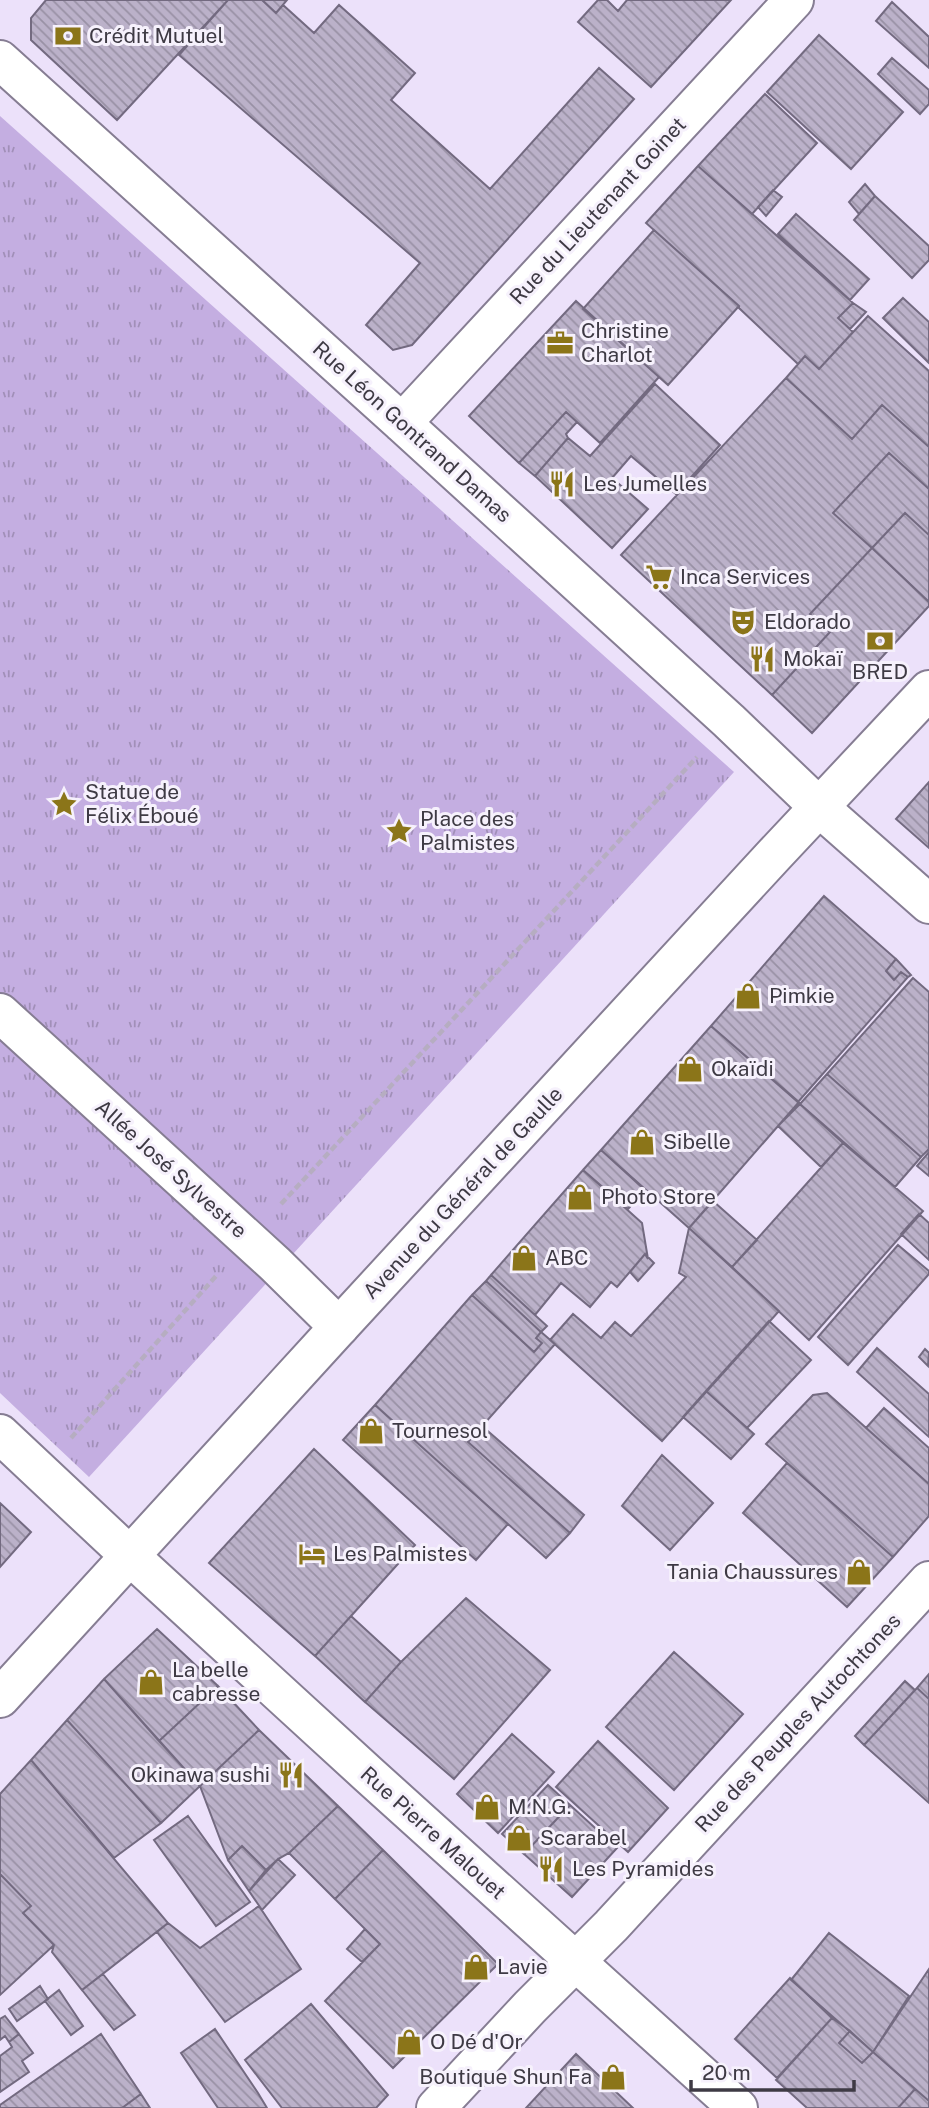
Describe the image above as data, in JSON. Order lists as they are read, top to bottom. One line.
{"streets":{"street":["Rue du Lieutenant Goinet","Rue Léon Gontrand Damas","Allée José Sylvestre","Avenue du Général de Gaulle","Rue des Peuples Autochtones","Rue Pierre Malouet"]},"crossings":[["Rue du Lieutenant Goinet","Rue Léon Gontrand Damas"],["Rue Léon Gontrand Damas","Avenue du Général de Gaulle"],["Allée José Sylvestre","Avenue du Général de Gaulle"],["Avenue du Général de Gaulle","Rue Pierre Malouet"],["Rue des Peuples Autochtones","Rue Pierre Malouet"]],"places":{"bank":["Crédit Mutuel","BRED"],"office":["Christine Charlot"],"restaurant":["Les Jumelles","Mokaï","Okinawa sushi","Les Pyramides"],"supermarket":["Inca Services"],"theatre":["Eldorado"],"place":["Statue de Félix Éboué","Place des Palmistes"],"shop":["Pimkie","Okaïdi","Sibelle","Photo Store","ABC","Tournesol","Tania Chaussures","La belle cabresse","M.N.G.","Scarabel","Lavie","O Dé d'Or","Boutique Shun Fa"],"hotel":["Les Palmistes"]},"scale_bar":"20 m"}
